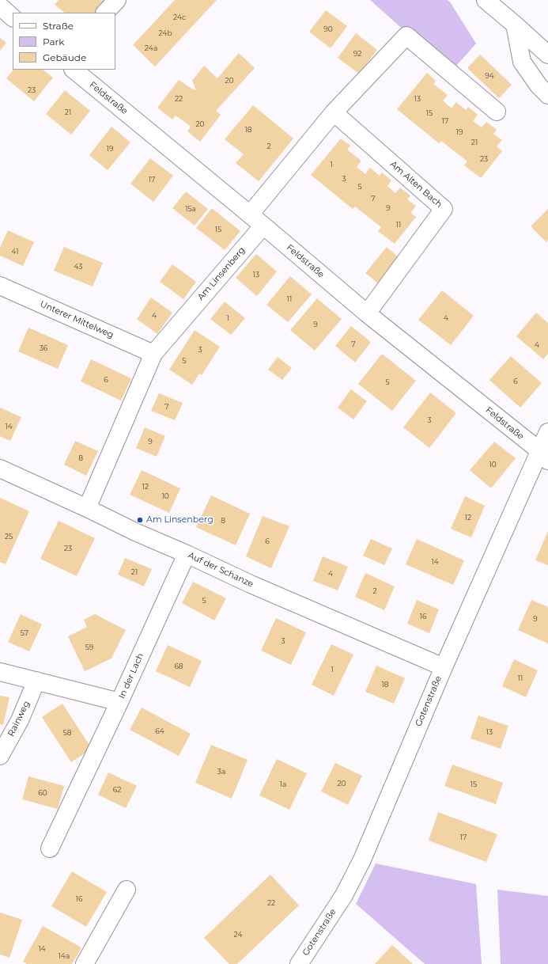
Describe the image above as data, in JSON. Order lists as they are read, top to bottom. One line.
{"streets":{"street":["Feldstraße","Am Alten Bach","Am Linsenberg","Unterer Mittelweg","Auf der Schanze","In der Lach","Gotenstraße","Rainweg"]},"crossings":[["Feldstraße","Am Alten Bach"],["Feldstraße","Am Linsenberg"],["Feldstraße","Gotenstraße"],["Am Linsenberg","Unterer Mittelweg"],["Am Linsenberg","Auf der Schanze"],["Auf der Schanze","In der Lach"],["Auf der Schanze","Gotenstraße"],["In der Lach","Rainweg"]],"places":["Am Linsenberg"],"house_numbers":["24c","90","24b","24a","92","94","20","23","22","13","21","15","17","20","18","19","21","2","19","23","1","3","17","5","7","9","15a","11","15","41","43","13","11","4","1","4","9","7","4","36","3","5","6","6","5","7","3","14","9","8","10","12","10","12","8","25","6","23","14","21","4","2","5","16","9","57","3","59","68","1","11","18","64","13","58","3a","20","1a","15","62","60","17","16","22","24","14","14a"],"legend":["Straße","Park","Gebäude"]}
